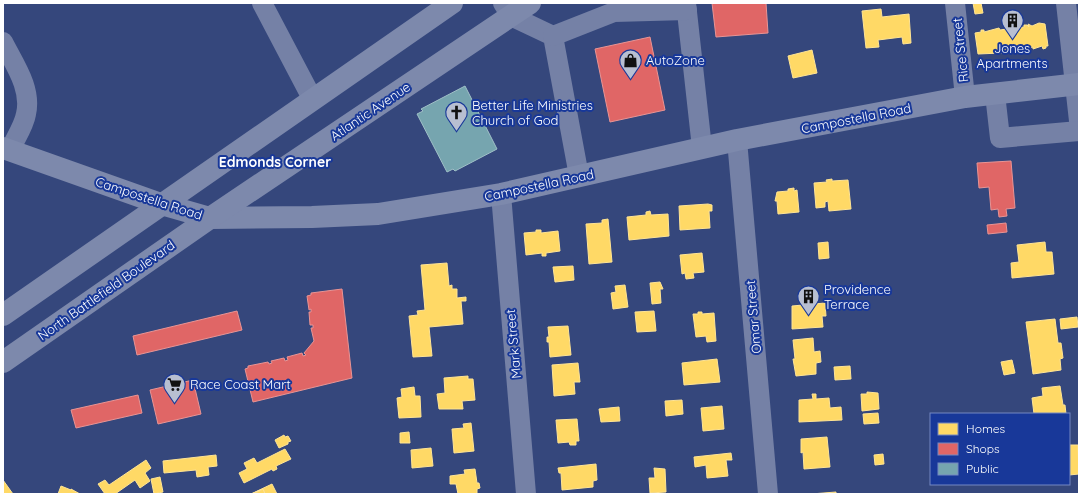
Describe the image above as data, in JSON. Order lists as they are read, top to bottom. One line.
{"streets":{"main road":["Atlantic Avenue","Campostella Road","North Battlefield Boulevard"],"street":["Rice Street","Omar Street","Mark Street"]},"crossings":[["Rice Street","Campostella Road"],["Atlantic Avenue","Campostella Road"],["Atlantic Avenue","North Battlefield Boulevard"],["Campostella Road","North Battlefield Boulevard"],["Campostella Road","Omar Street"],["Campostella Road","Mark Street"]],"districts":["Edmonds Corner"],"places":{"building":["Jones Apartments","Providence Terrace"],"shop":["AutoZone"],"church":["Better Life Ministries Church of God"],"supermarket":["Race Coast Mart"]},"legend":["Homes","Shops","Public"]}
